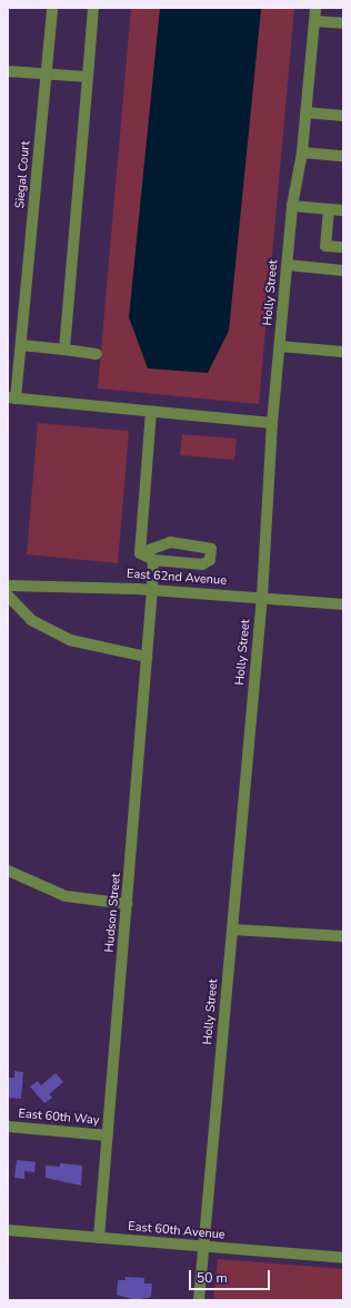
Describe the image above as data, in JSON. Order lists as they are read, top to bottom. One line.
{"streets":{"street":["Siegal Court","Holly Street","East 62nd Avenue","Hudson Street","East 60th Way","East 60th Avenue"]},"crossings":[["Holly Street","East 62nd Avenue"],["Holly Street","East 60th Avenue"],["East 62nd Avenue","Hudson Street"],["Hudson Street","East 60th Way"],["Hudson Street","East 60th Avenue"]],"scale_bar":"50 m"}
